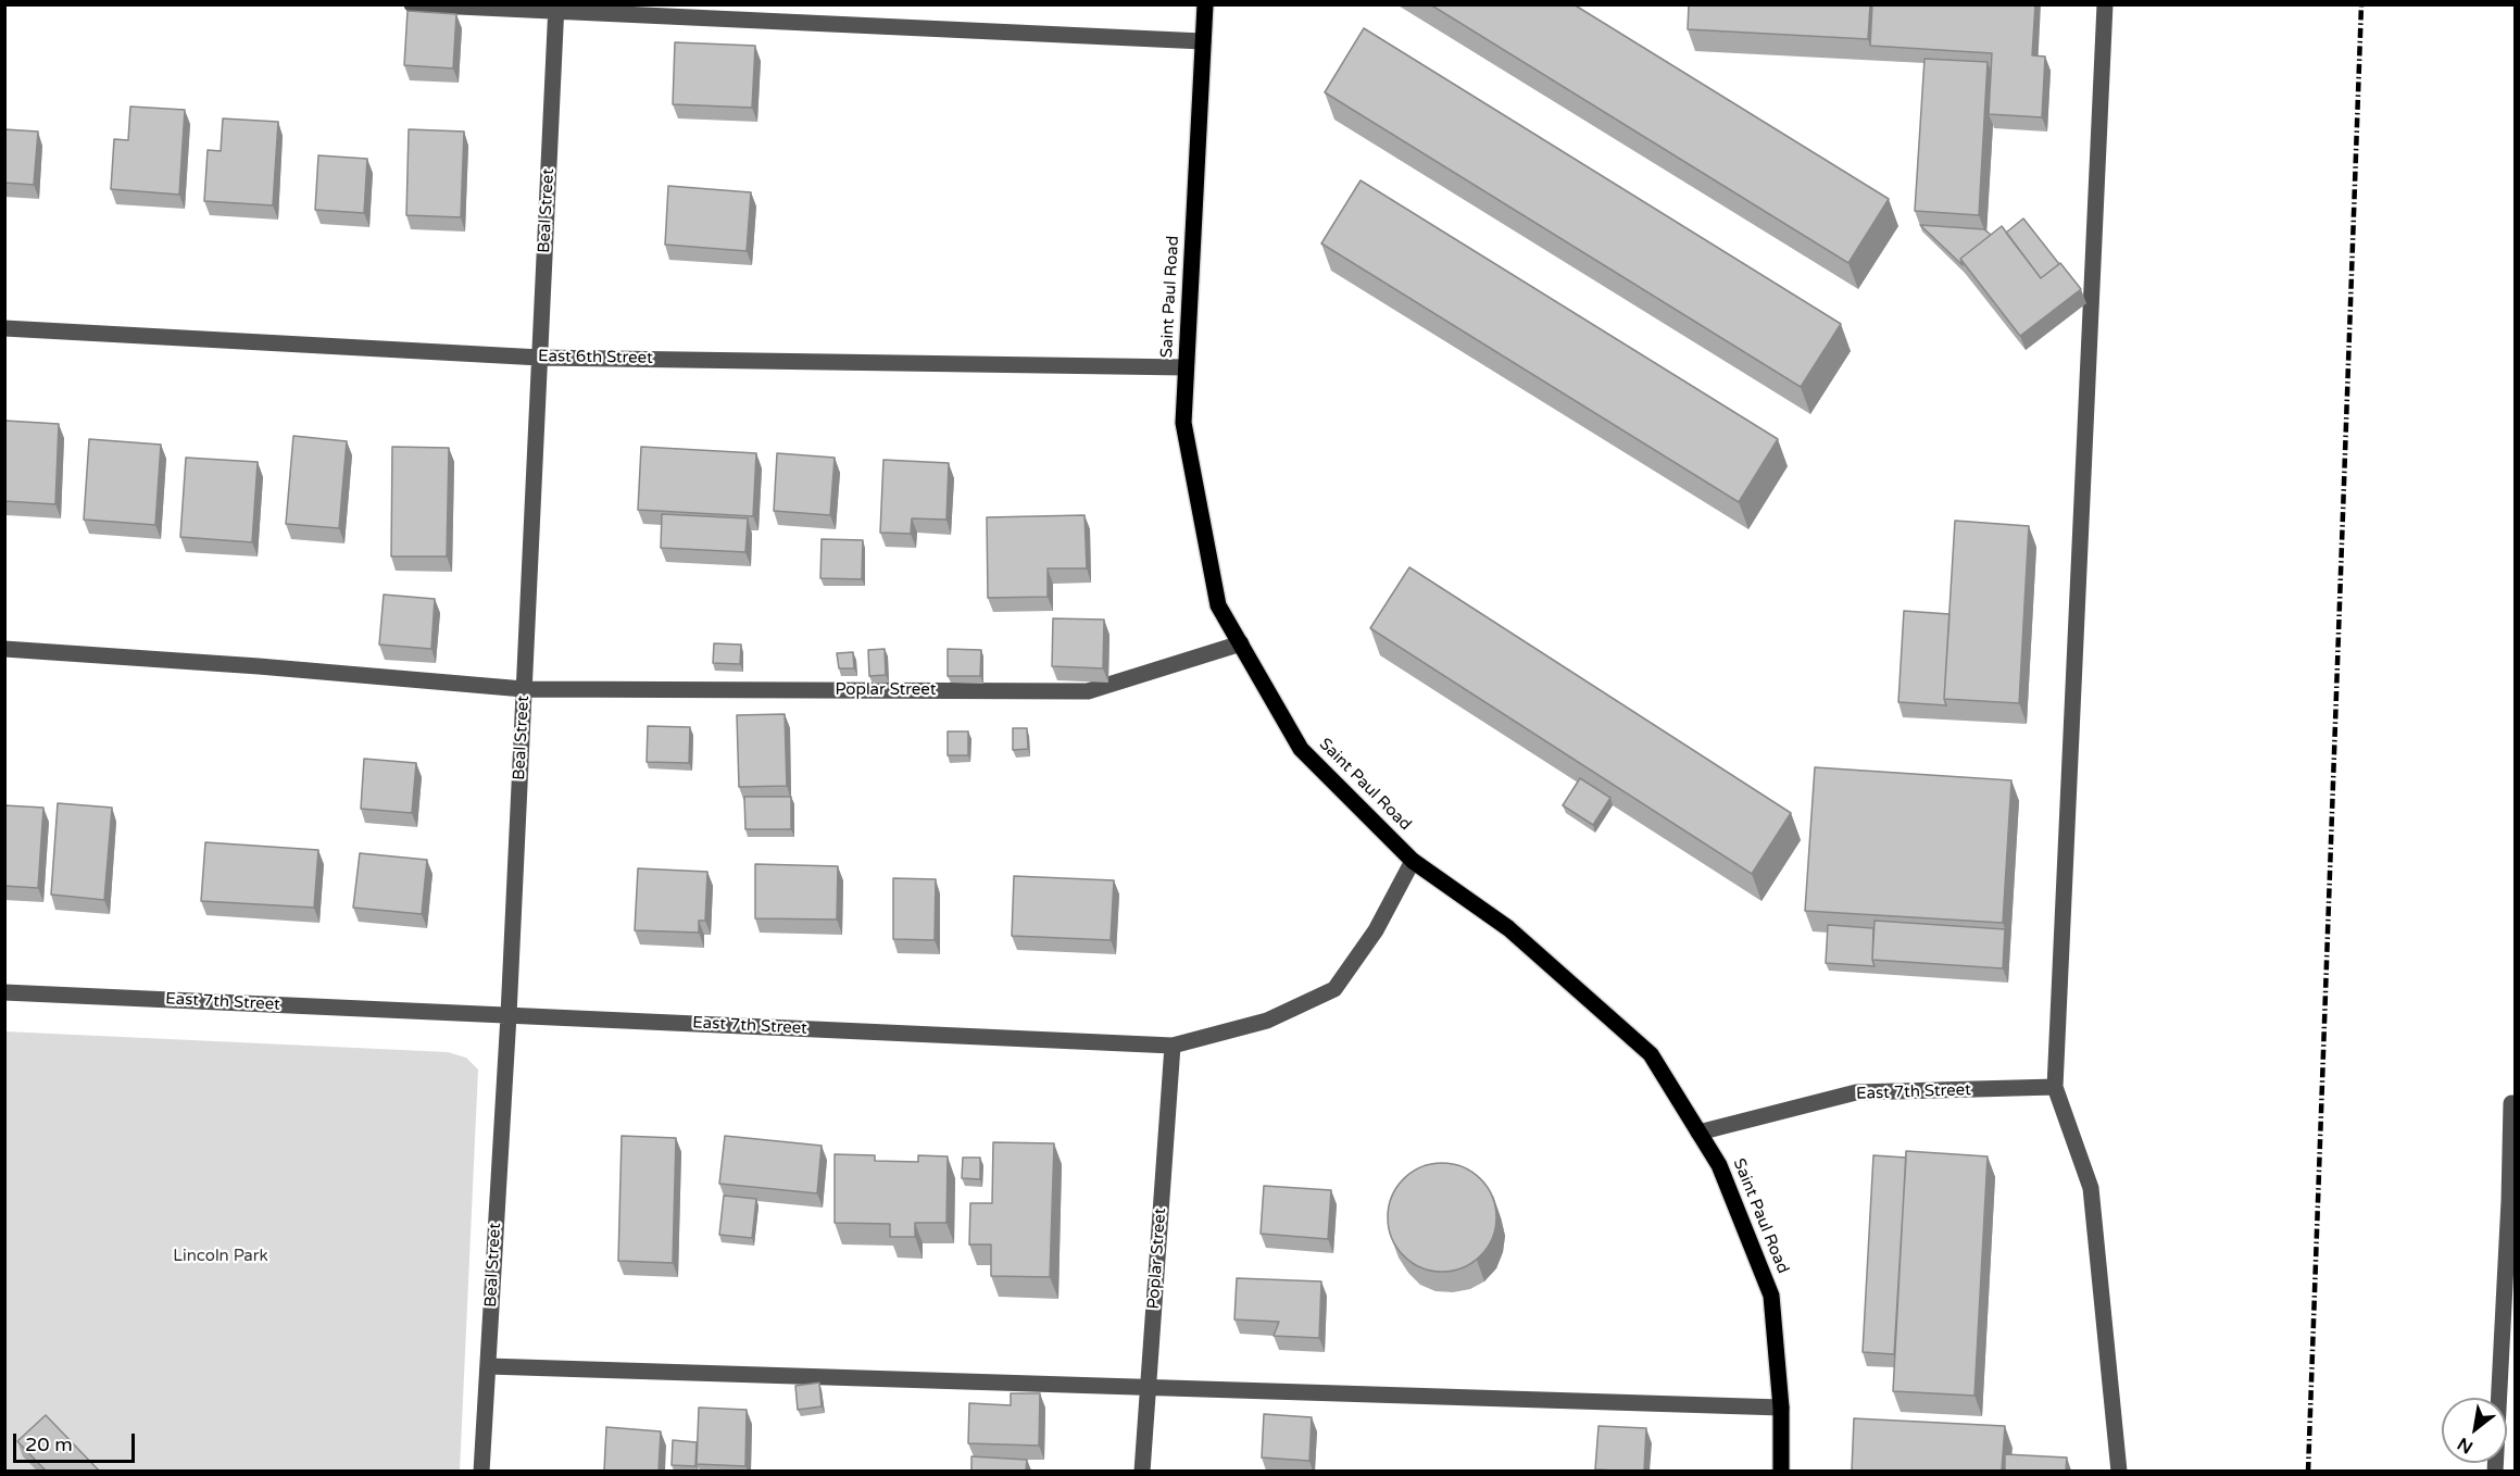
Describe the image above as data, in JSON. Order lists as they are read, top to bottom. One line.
{"streets":{"main road":["Saint Paul Road"],"street":["Beal Street","East 6th Street","Poplar Street","East 7th Street"]},"crossings":[["Beal Street","East 6th Street"],["Beal Street","Poplar Street"],["Beal Street","East 7th Street"],["Saint Paul Road","East 6th Street"],["Saint Paul Road","Poplar Street"],["Saint Paul Road","East 7th Street"],["Poplar Street","East 7th Street"]],"parks":["Lincoln Park"],"scale_bar":"20 m","north":"bottom left"}
